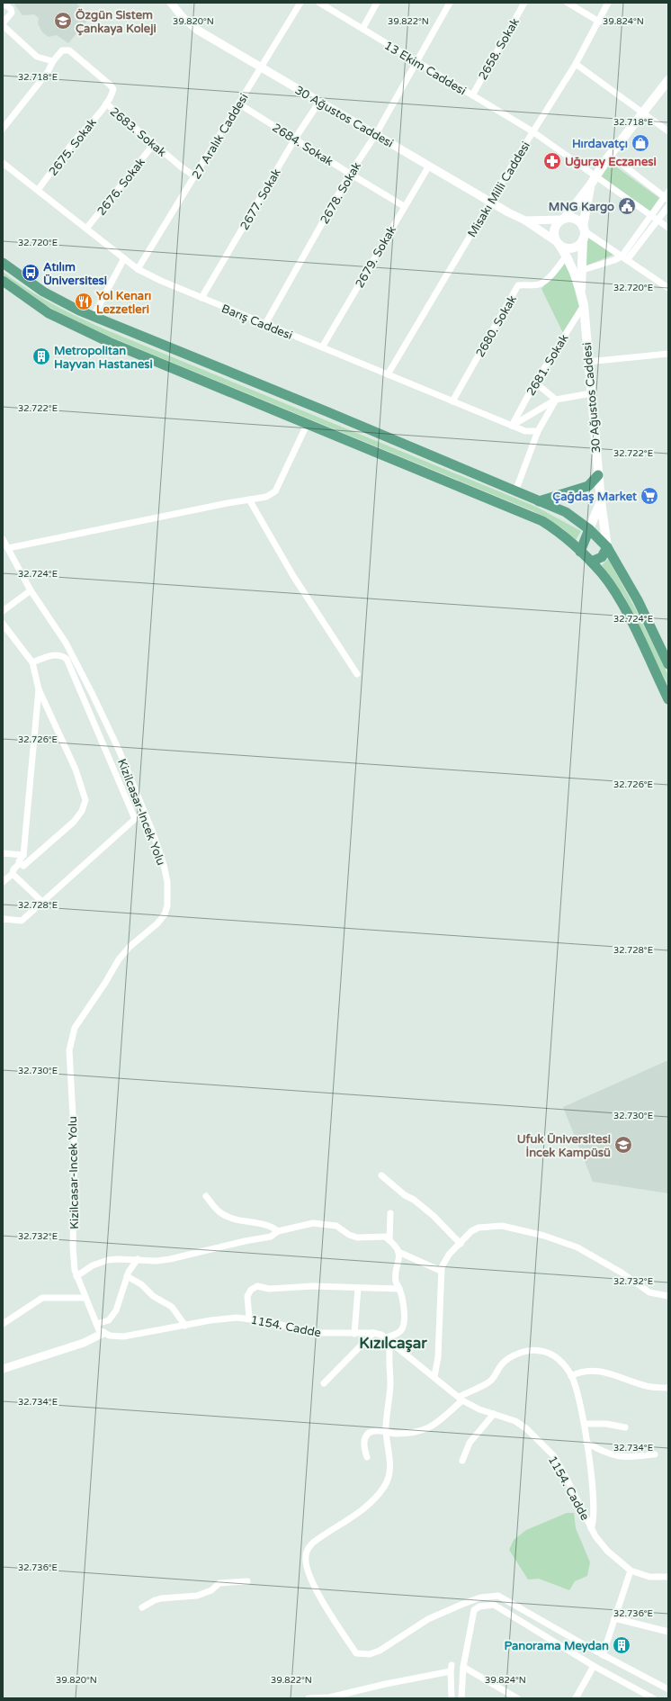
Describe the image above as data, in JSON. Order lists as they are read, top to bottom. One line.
{"streets":{"main road":["30 Ağustos Caddesi"],"street":["2658. Sokak","13 Ekim Caddesi","2683. Sokak","27 Aralık Caddesi","2684. Sokak","2675. Sokak","2676. Sokak","Misakı Milli Caddesi","2678. Sokak","2677. Sokak","2679. Sokak","Barış Caddesi","2680. Sokak","2681. Sokak","Kizilcasar-Incek Yolu","1154. Cadde"]},"crossings":[["2658. Sokak","13 Ekim Caddesi"],["13 Ekim Caddesi","Misakı Milli Caddesi"],["13 Ekim Caddesi","2678. Sokak"],["30 Ağustos Caddesi","27 Aralık Caddesi"],["30 Ağustos Caddesi","Misakı Milli Caddesi"],["30 Ağustos Caddesi","2678. Sokak"],["30 Ağustos Caddesi","2677. Sokak"],["30 Ağustos Caddesi","2679. Sokak"],["30 Ağustos Caddesi","2681. Sokak"],["2683. Sokak","27 Aralık Caddesi"],["2683. Sokak","2675. Sokak"],["2683. Sokak","2676. Sokak"],["27 Aralık Caddesi","2684. Sokak"],["27 Aralık Caddesi","Barış Caddesi"],["2684. Sokak","2678. Sokak"],["2684. Sokak","2677. Sokak"],["2684. Sokak","2679. Sokak"],["2675. Sokak","Barış Caddesi"],["2676. Sokak","Barış Caddesi"],["Misakı Milli Caddesi","Barış Caddesi"],["2678. Sokak","Barış Caddesi"],["2677. Sokak","Barış Caddesi"],["2679. Sokak","Barış Caddesi"],["Barış Caddesi","2680. Sokak"],["Barış Caddesi","2681. Sokak"],["Kizilcasar-Incek Yolu","1154. Cadde"]],"districts":["Kızılcaşar"],"places":{"school or university":["Özgün Sistem Çankaya Koleji","Ufuk Üniversitesi İncek Kampüsü"],"shop":["Hırdavatçı"],"pharmacy":["Uğuray Eczanesi"],"public building":["MNG Kargo"],"bus stop":["Atılım Üniversitesi"],"restaurant":["Yol Kenarı Lezzetleri"],"building":["Metropolitan Hayvan Hastanesi","Panorama Meydan"],"supermarket":["Çağdaş Market"]},"coordinates":["39.820°N","39.822°N","39.824°N","32.718°E","32.720°E","32.722°E","32.724°E","32.726°E","32.728°E","32.730°E","32.732°E","32.734°E","32.736°E"]}
